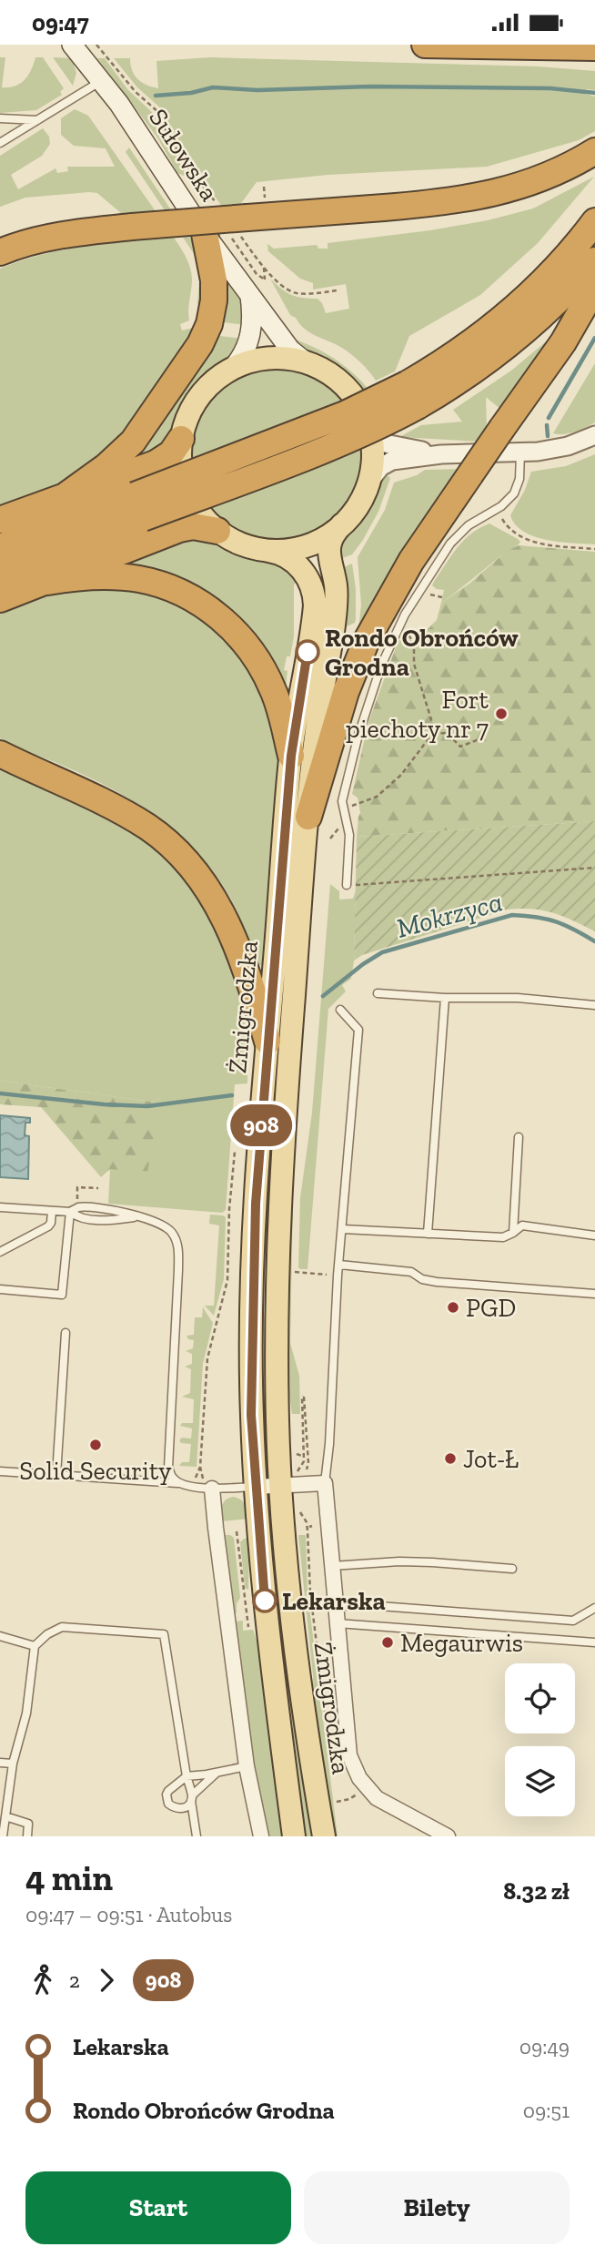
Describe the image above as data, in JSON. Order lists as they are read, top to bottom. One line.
{"streets":{"main road":["Sułowska","Żmigrodzka"]},"crossings":[["Sułowska","Żmigrodzka"]],"water":["Mokrzyca"],"places":["Rondo Obrońców Grodna","Fort piechoty nr 7","PGD","Solid Security","Jot-Ł","Lekarska","Megaurwis"],"lines":["bus line 908"],"page":{"status":"09:47","on_map":"908","heading":["4 min","09:47 – 09:51 · Autobus","8.32 zł"],"legs":["2","908"],"list":[{"name":"Lekarska","value":"09:49"},{"name":"Rondo Obrońców Grodna","value":"09:51"}],"buttons":["Start","Bilety"]}}
